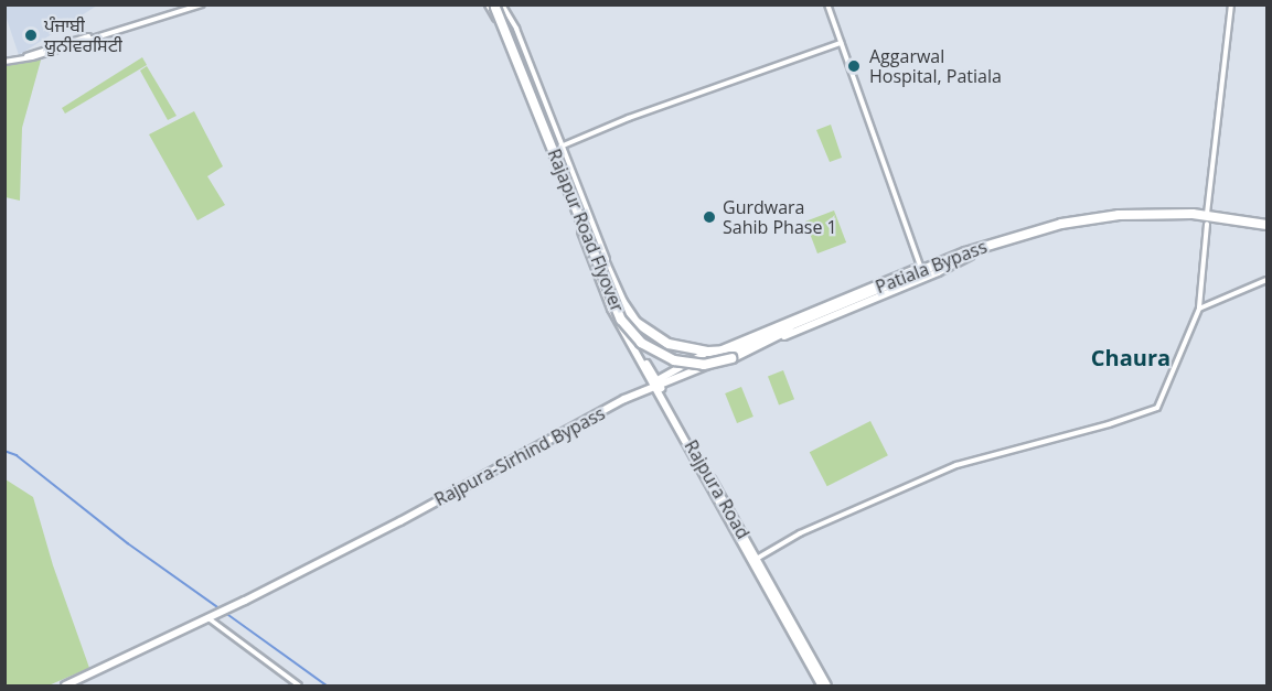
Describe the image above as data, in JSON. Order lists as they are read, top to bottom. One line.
{"streets":{"highway":["Rajapur Road Flyover","Patiala Bypass","Rajpura Road"],"main road":["Rajpura-Sirhind Bypass"]},"crossings":[["Rajapur Road Flyover","Patiala Bypass"],["Rajapur Road Flyover","Rajpura Road"],["Patiala Bypass","Rajpura Road"],["Rajpura-Sirhind Bypass","Rajpura Road"]],"districts":["Chaura"],"places":["ਪੰਜਾਬੀ ਯੂਨੀਵਰਸਿਟੀ","Aggarwal Hospital, Patiala","Gurdwara Sahib Phase 1"]}
